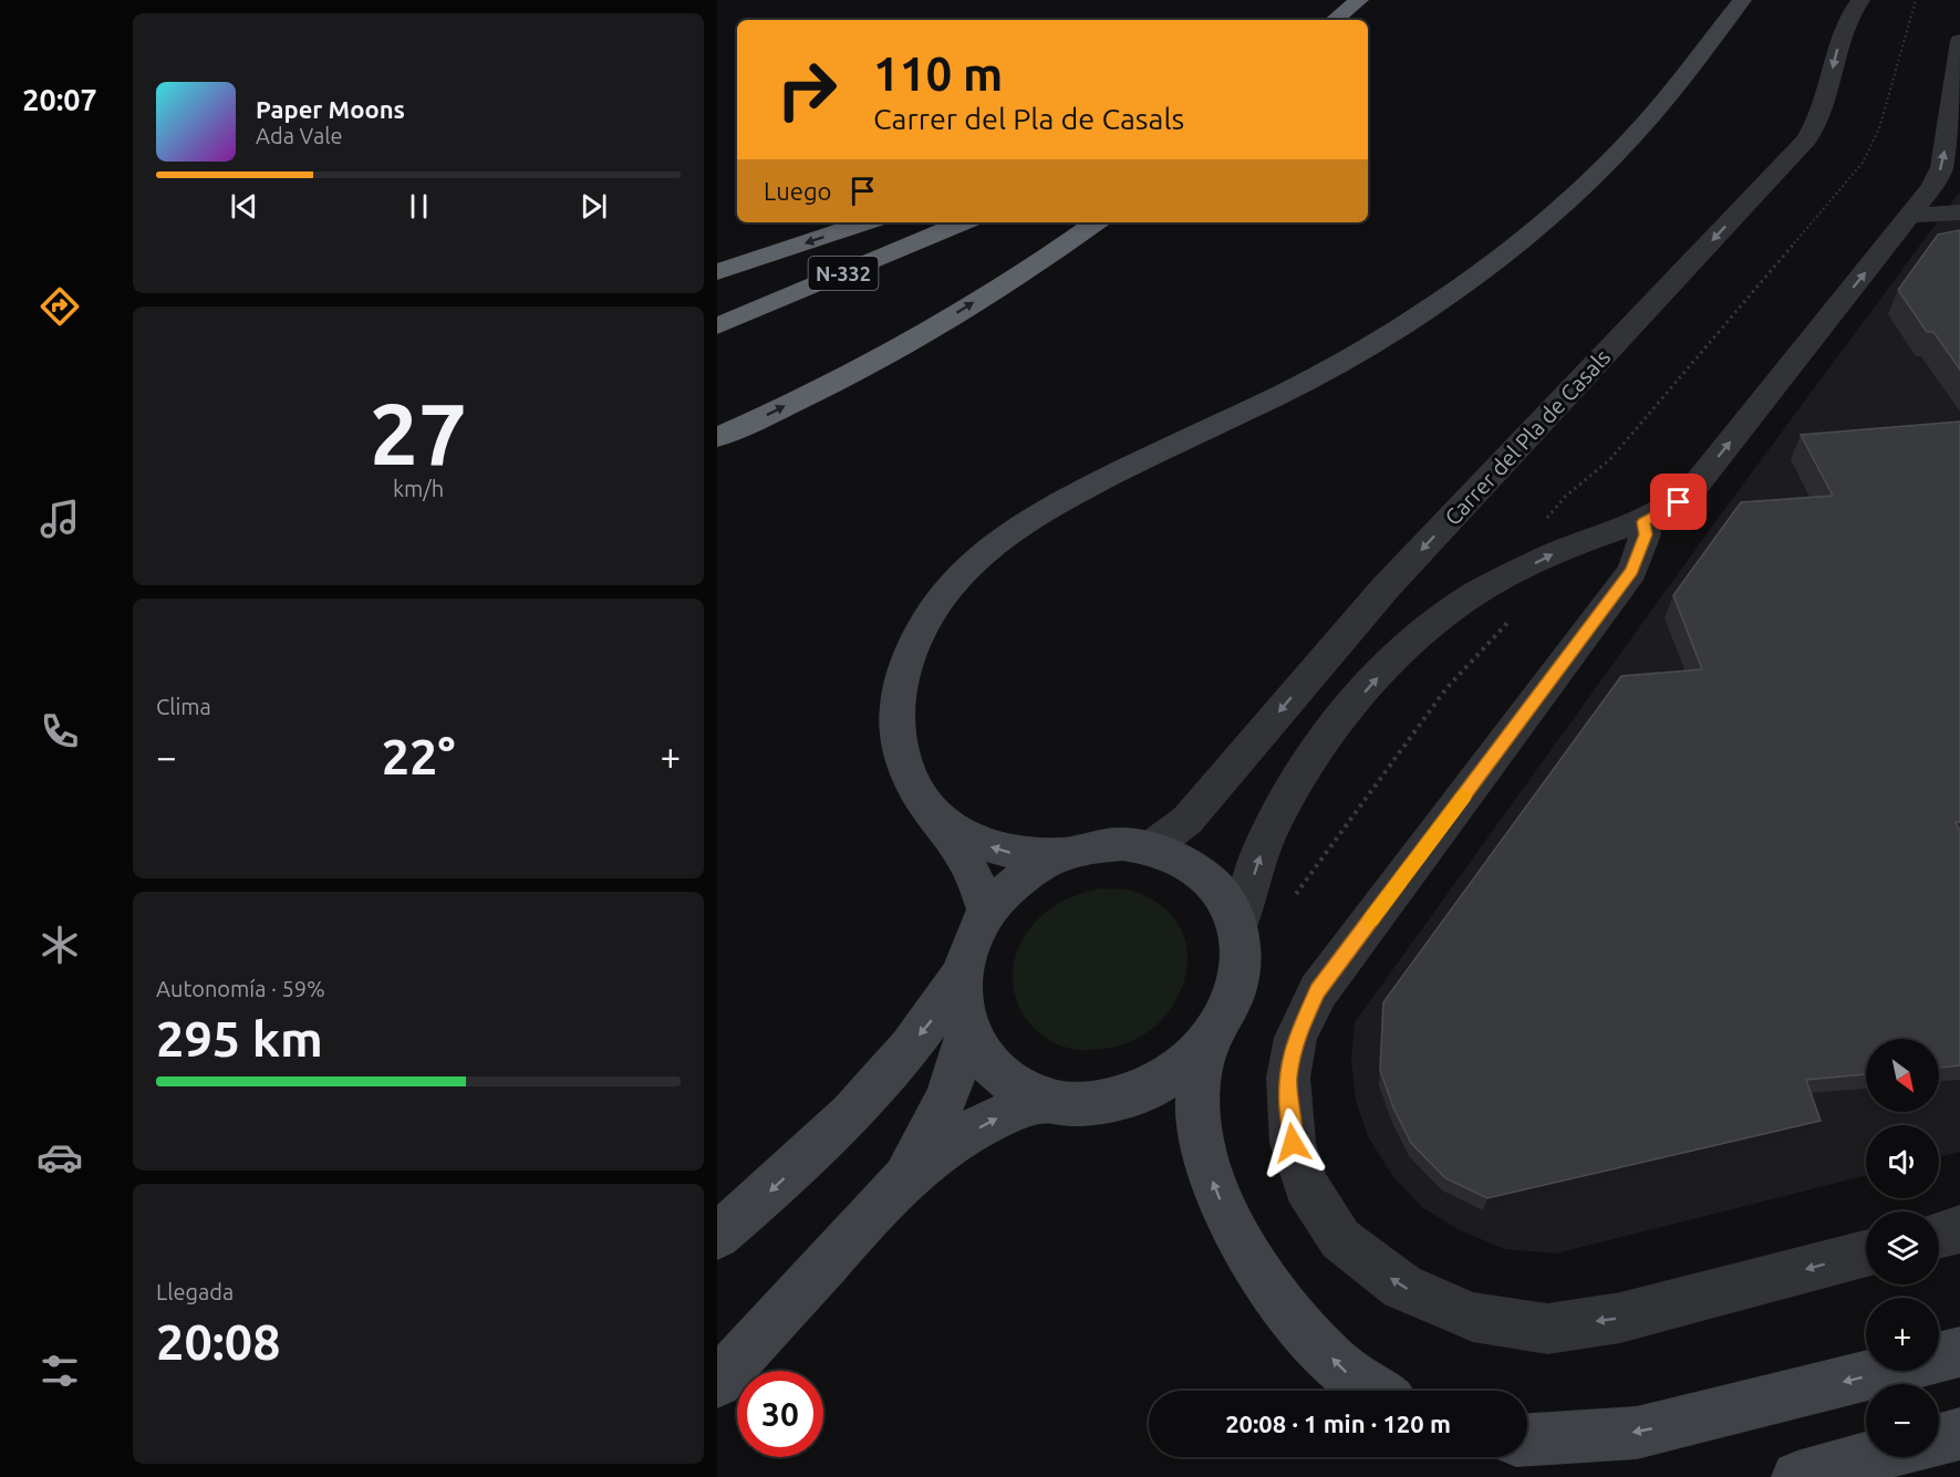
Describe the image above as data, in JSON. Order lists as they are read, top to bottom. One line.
{"streets":{"highway":["N-332"],"street":["Carrer del Pla de Casals"]},"north":"bottom right","page":{"tabs":"20:07","turn":["110 m","Carrer del Pla de Casals"],"song":["Paper Moons","Ada Vale"],"then":"Luego","tile":[["27","km/h"],"Clima",["Autonomía · 59%","295 km"],["Llegada","20:08"]],"heat":["−","22°","+"],"map_buttons":["+","−"],"limit":"30","trip":"20:08 · 1 min · 120 m"}}
